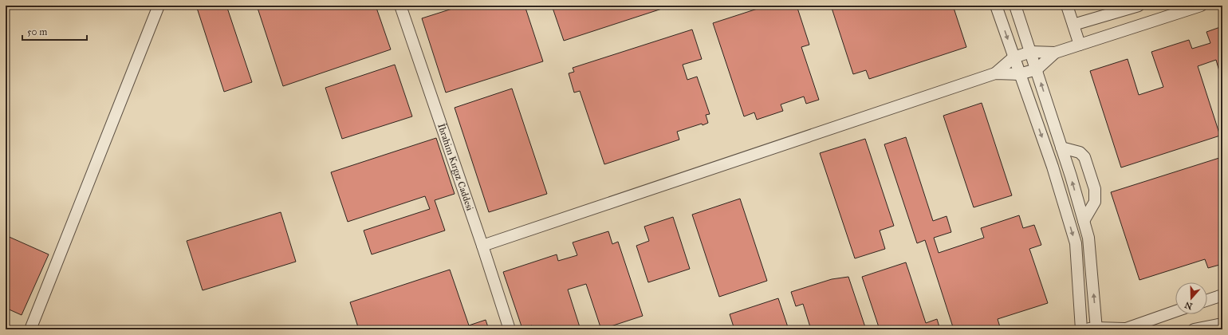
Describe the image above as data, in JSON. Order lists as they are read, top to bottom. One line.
{"streets":{"street":["İbrahim Kırgız Caddesi"]},"scale_bar":"50 m","north":"bottom"}
